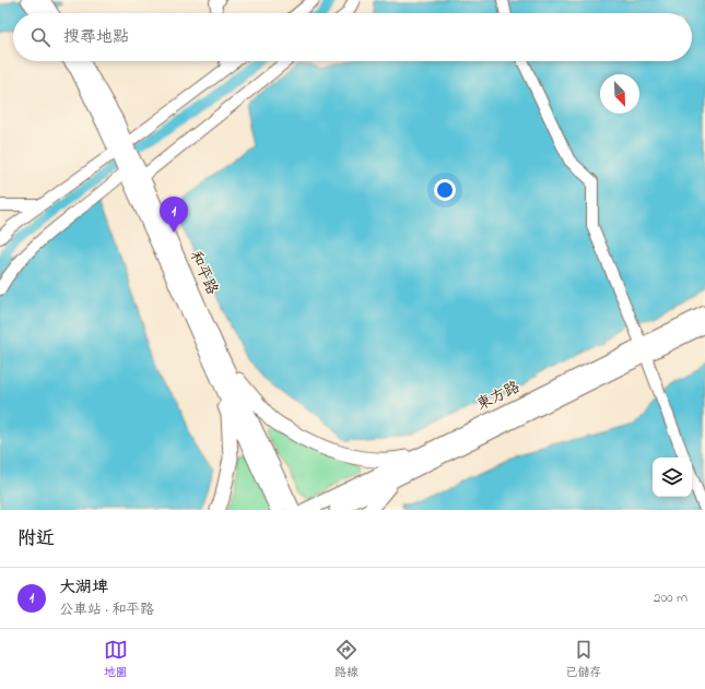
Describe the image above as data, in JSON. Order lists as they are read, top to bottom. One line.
{"streets":{"main road":["和平路","東方路"]},"north":"bottom right","page":{"search":"搜尋地點","pins":"1","heading":"附近","list":[{"mark":"1","name":"大湖埤","note":"公車站 · 和平路","value":"200 m"}],"nav":["地圖","路線","已儲存"]}}
